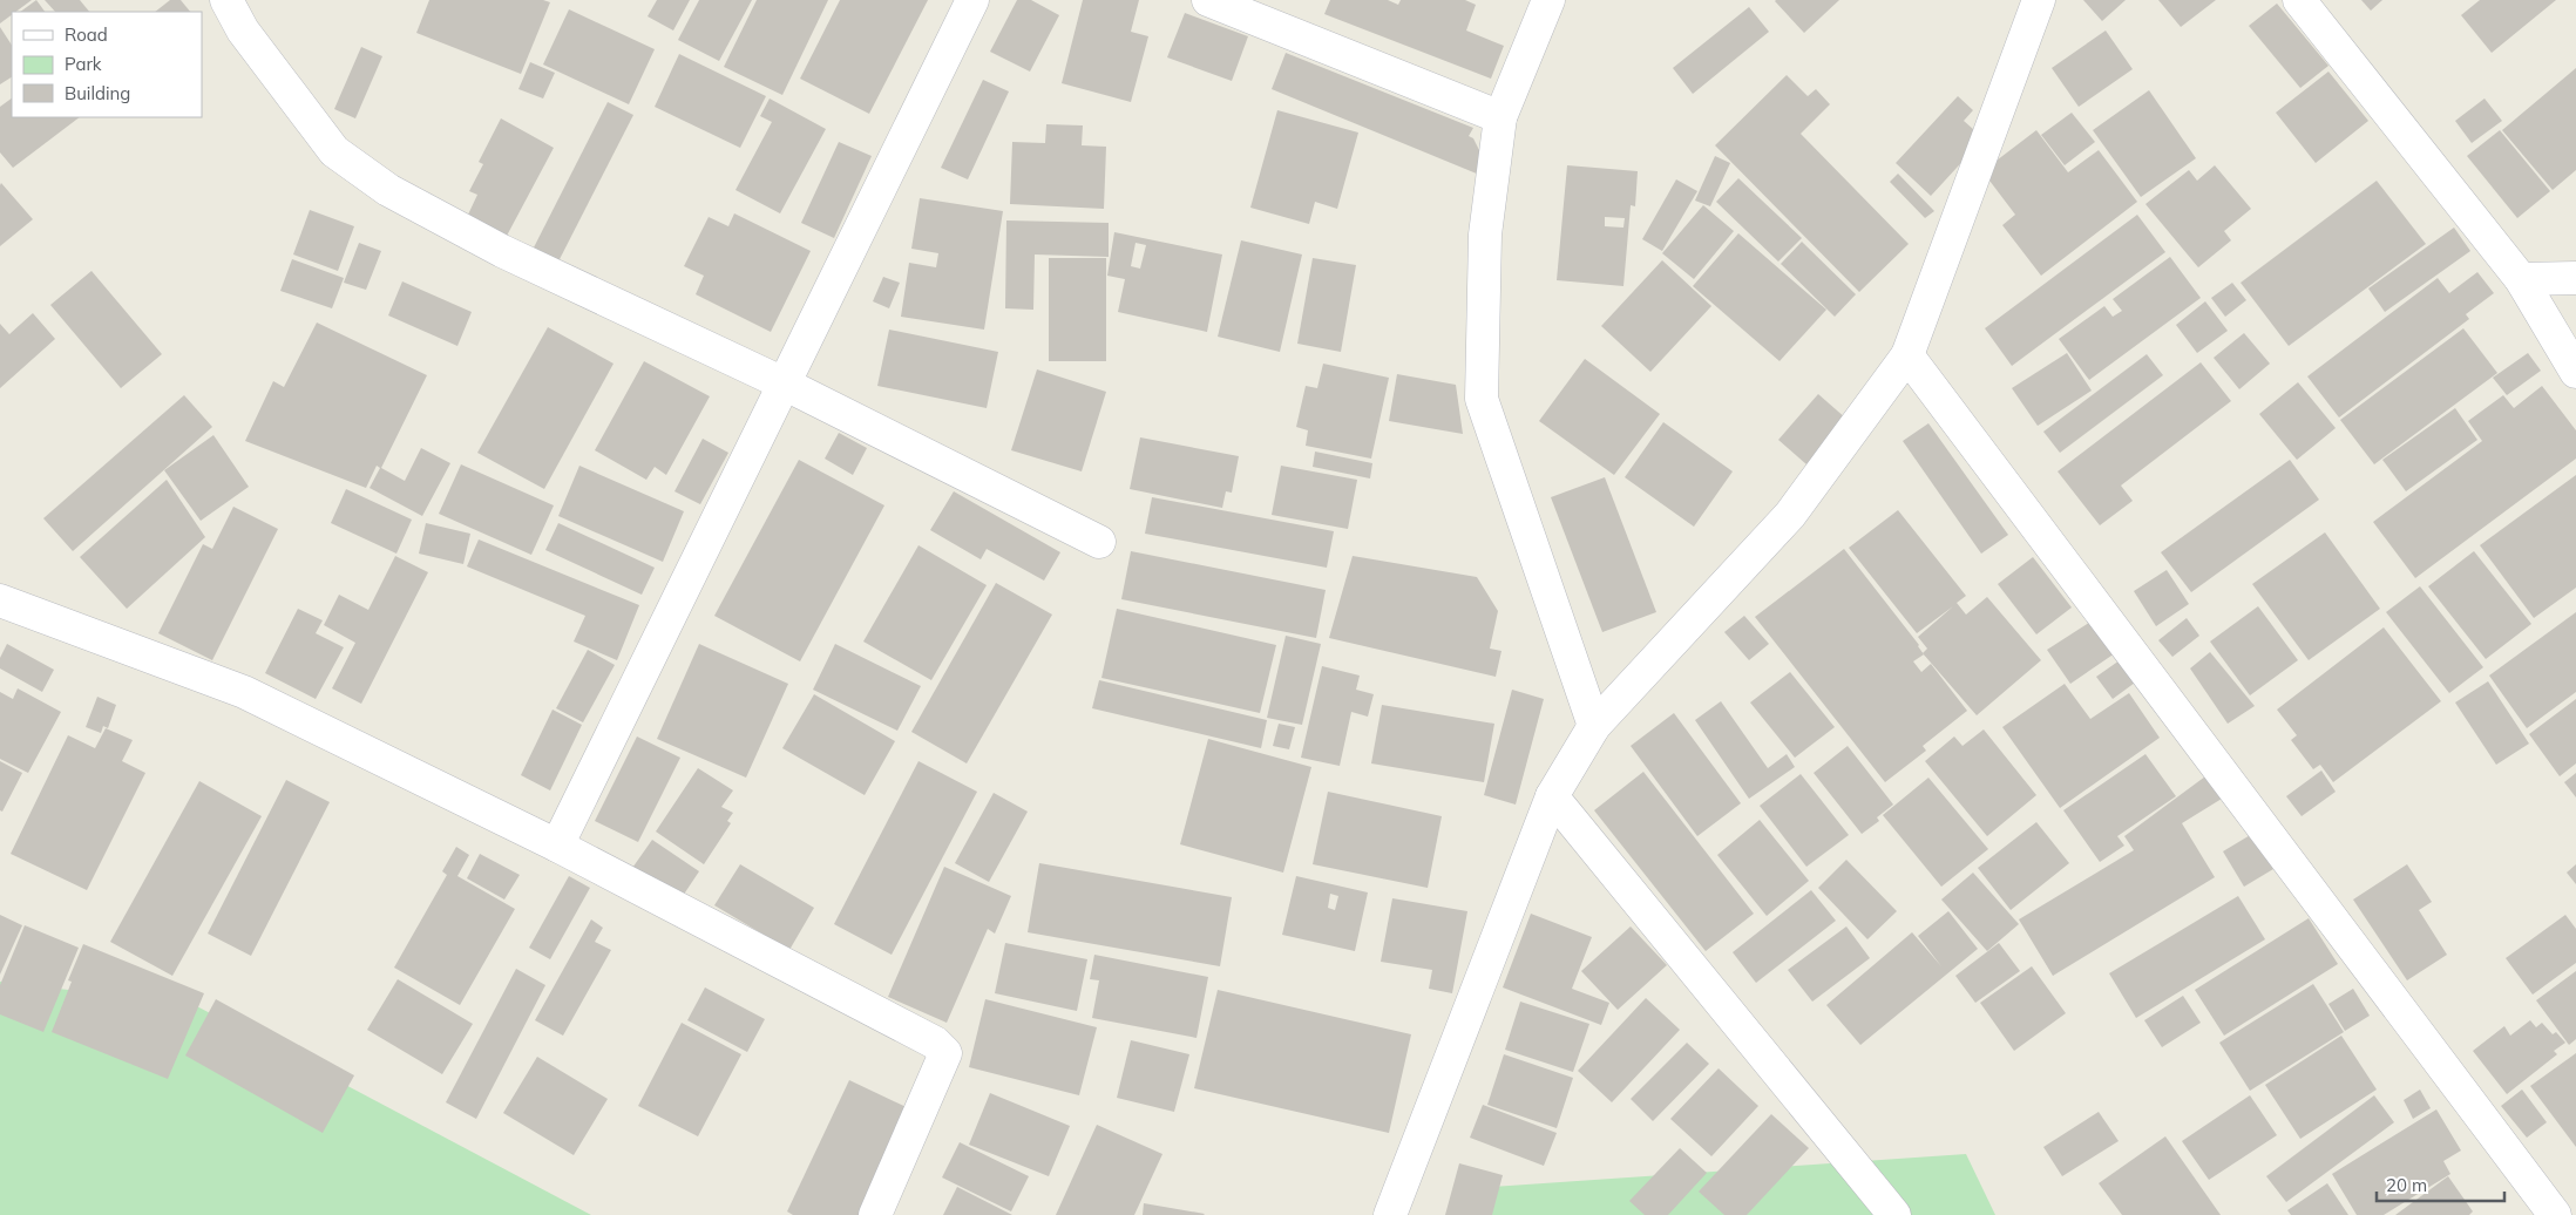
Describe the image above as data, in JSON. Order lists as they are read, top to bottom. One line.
{"legend":["Road","Park","Building"],"scale_bar":"20 m"}
